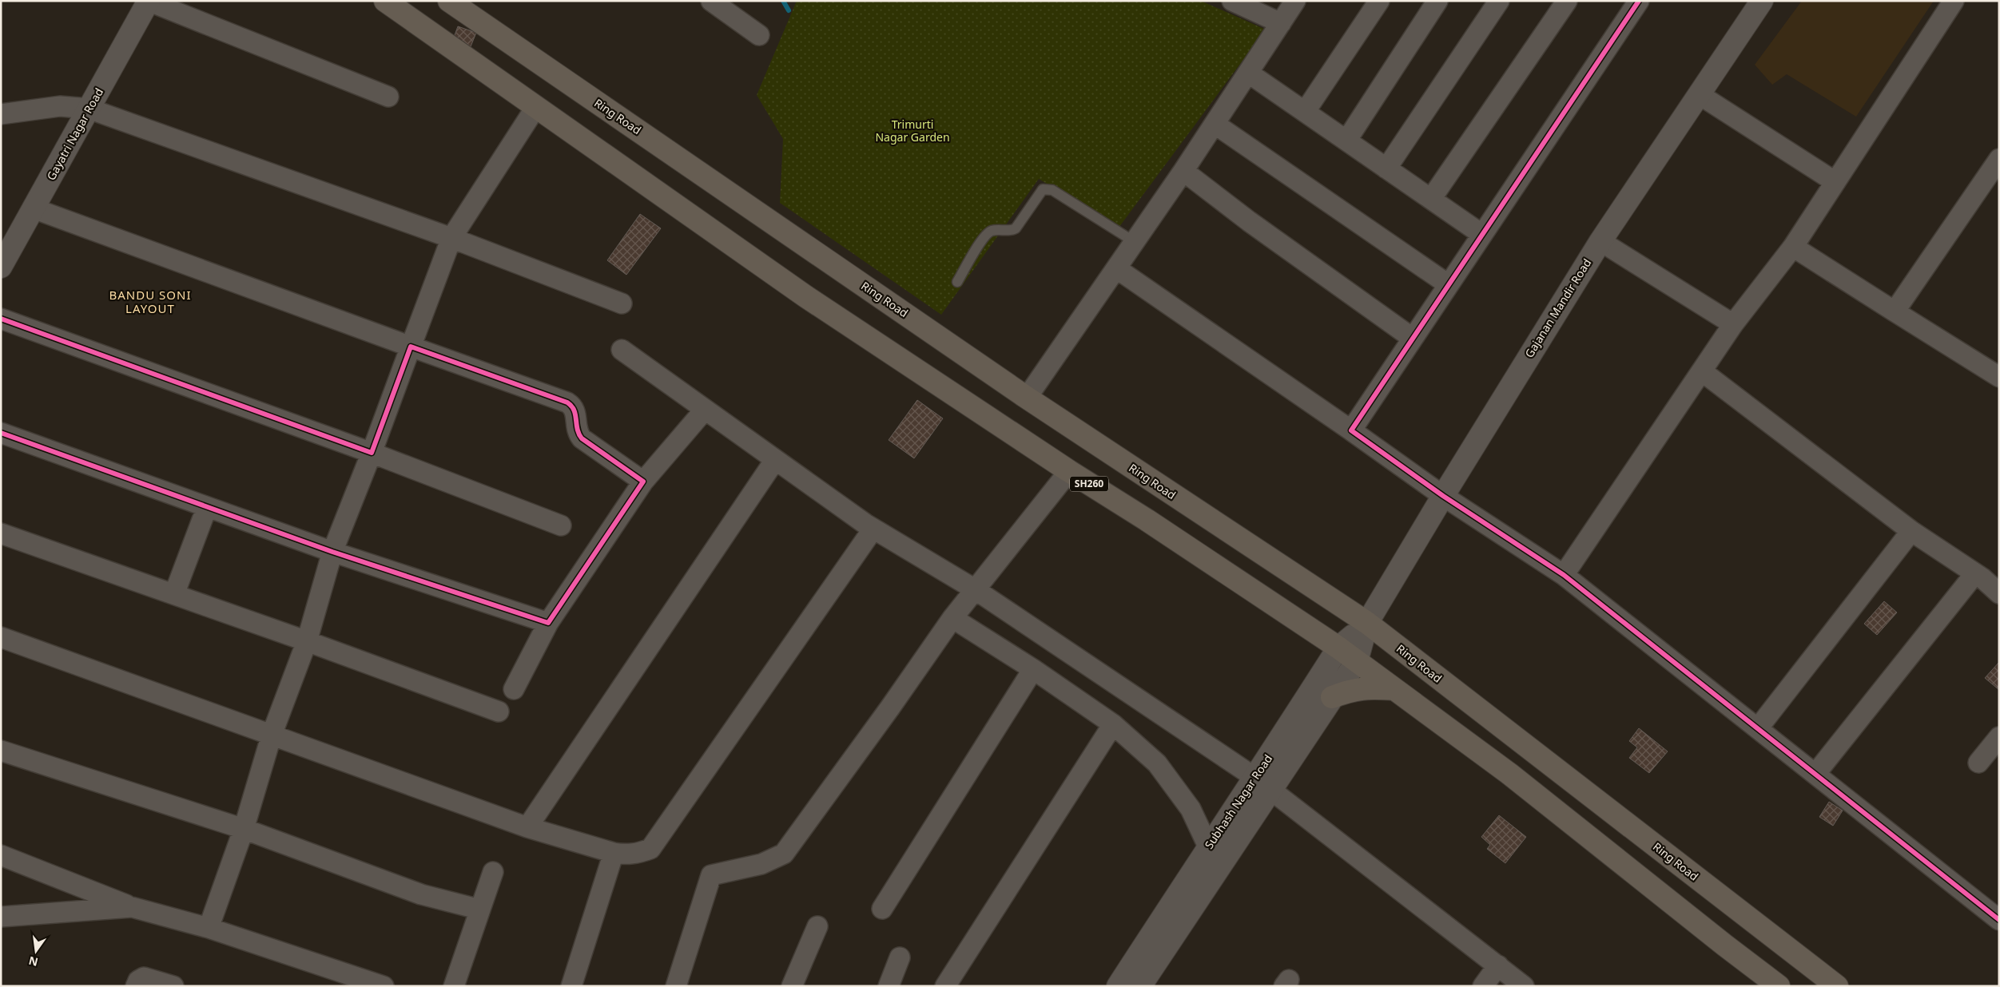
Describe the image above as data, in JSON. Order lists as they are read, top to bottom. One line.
{"streets":{"main road":["Ring Road","SH260"],"street":["Gayatri Nagar Road","Gajanan Mandir Road","Subhash Nagar Road"]},"crossings":[["Ring Road","Gajanan Mandir Road"],["Ring Road","Subhash Nagar Road"],["Gajanan Mandir Road","Subhash Nagar Road"],["SH260","Subhash Nagar Road"]],"districts":["BANDU SONI LAYOUT"],"parks":["Trimurti Nagar Garden"],"north":"bottom"}
